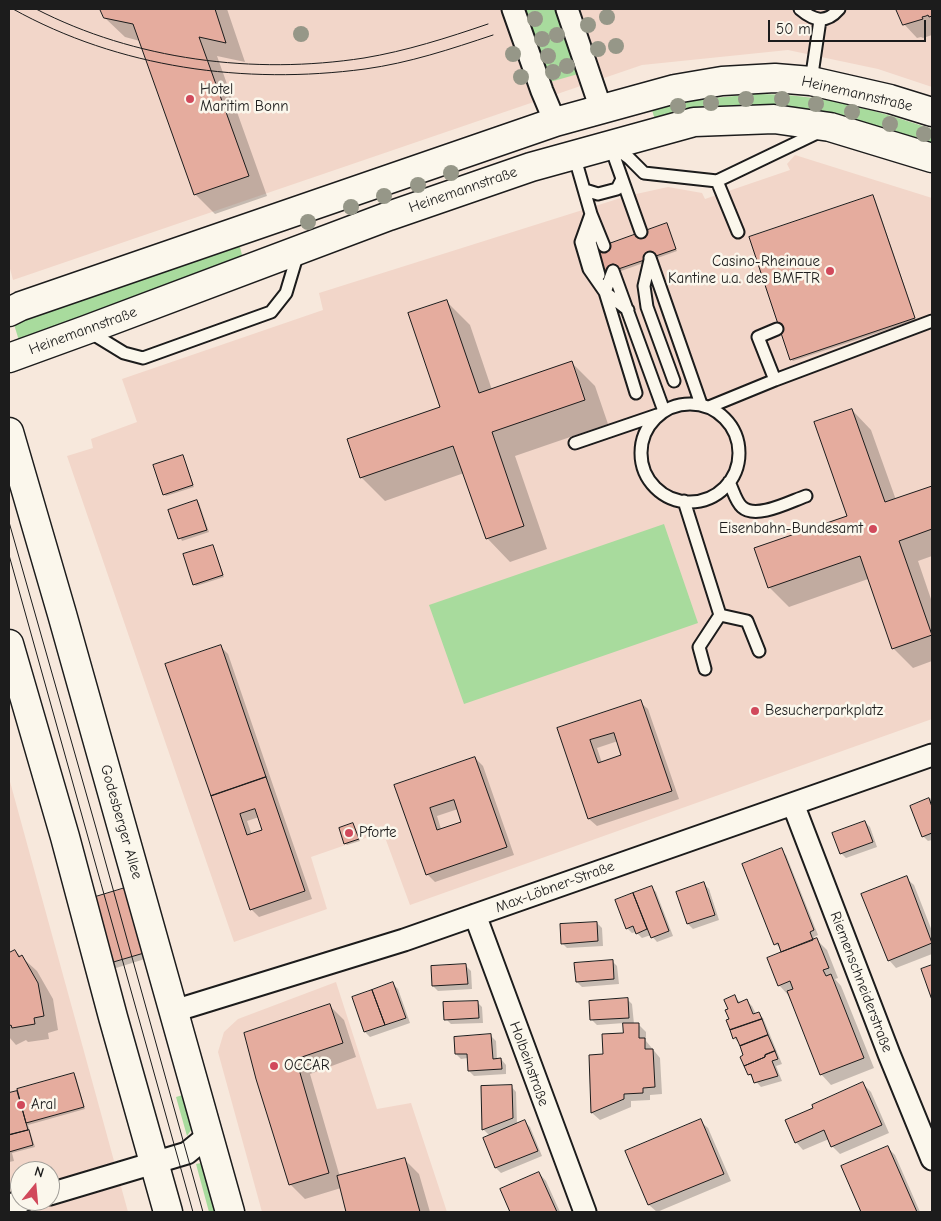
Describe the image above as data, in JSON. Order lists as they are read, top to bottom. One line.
{"streets":{"main road":["Heinemannstraße","Godesberger Allee"],"street":["Max-Löbner-Straße","Riemenschneiderstraße","Holbeinstraße"]},"crossings":[["Godesberger Allee","Max-Löbner-Straße"],["Max-Löbner-Straße","Riemenschneiderstraße"],["Max-Löbner-Straße","Holbeinstraße"]],"places":["Hotel Maritim Bonn","Casino-Rheinaue Kantine u.a. des BMFTR","Eisenbahn-Bundesamt","Besucherparkplatz","Pforte","OCCAR","Aral"],"scale_bar":"50 m","north":"top"}
